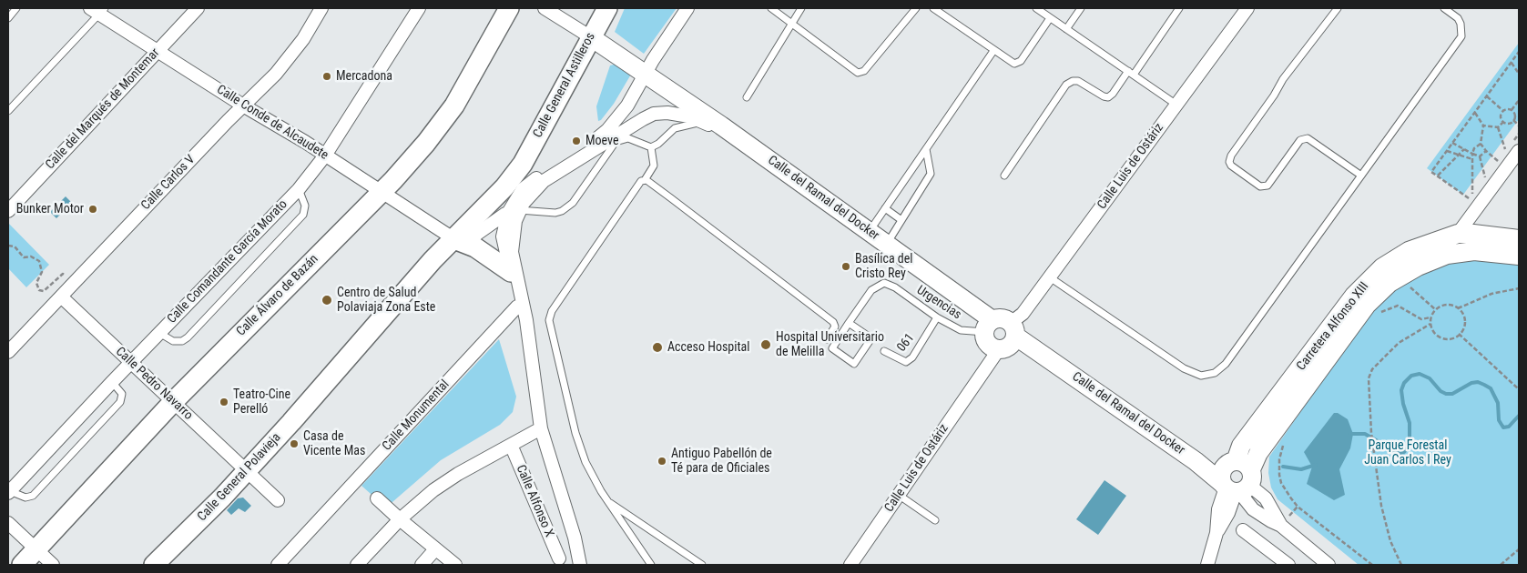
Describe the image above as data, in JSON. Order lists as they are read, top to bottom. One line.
{"streets":{"main road":["Calle General Astilleros","Calle del Ramal del Docker","Calle Álvaro de Bazán","Carretera Alfonso XIII","Calle General Polavieja"],"street":["Calle del Marqués de Montemar","Calle Conde de Alcaudete","Calle Luis de Ostáriz","Calle Carlos V","Calle Comandante García Morato","Calle Pedro Navarro","Calle Monumental","Calle Alfonso X"],"lane":["Urgencias","061"]},"crossings":[["Calle General Astilleros","Calle del Ramal del Docker"],["Calle General Astilleros","Calle General Polavieja"],["Calle del Marqués de Montemar","Calle Conde de Alcaudete"],["Calle Conde de Alcaudete","Calle Carlos V"],["Calle Conde de Alcaudete","Calle Comandante García Morato"],["Calle Conde de Alcaudete","Calle Álvaro de Bazán"],["Calle Conde de Alcaudete","Calle General Polavieja"],["Calle Luis de Ostáriz","Calle del Ramal del Docker"],["Calle Luis de Ostáriz","Urgencias"],["Calle Carlos V","Calle Pedro Navarro"],["Calle del Ramal del Docker","Urgencias"],["Calle del Ramal del Docker","Carretera Alfonso XIII"],["Calle del Ramal del Docker","Calle Monumental"],["Calle Comandante García Morato","Calle Pedro Navarro"],["Calle Álvaro de Bazán","Calle Pedro Navarro"],["Urgencias","061"],["Calle Pedro Navarro","Calle General Polavieja"]],"parks":["Parque Forestal Juan Carlos I Rey"],"places":["Mercadona","Moeve","Bunker Motor","Basílica del Cristo Rey","Centro de Salud Polaviaja Zona Este","Hospital Universitario de Melilla","Acceso Hospital","Teatro-Cine Perelló","Casa de Vicente Mas","Antiguo Pabellón de Té para de Oficiales"]}
